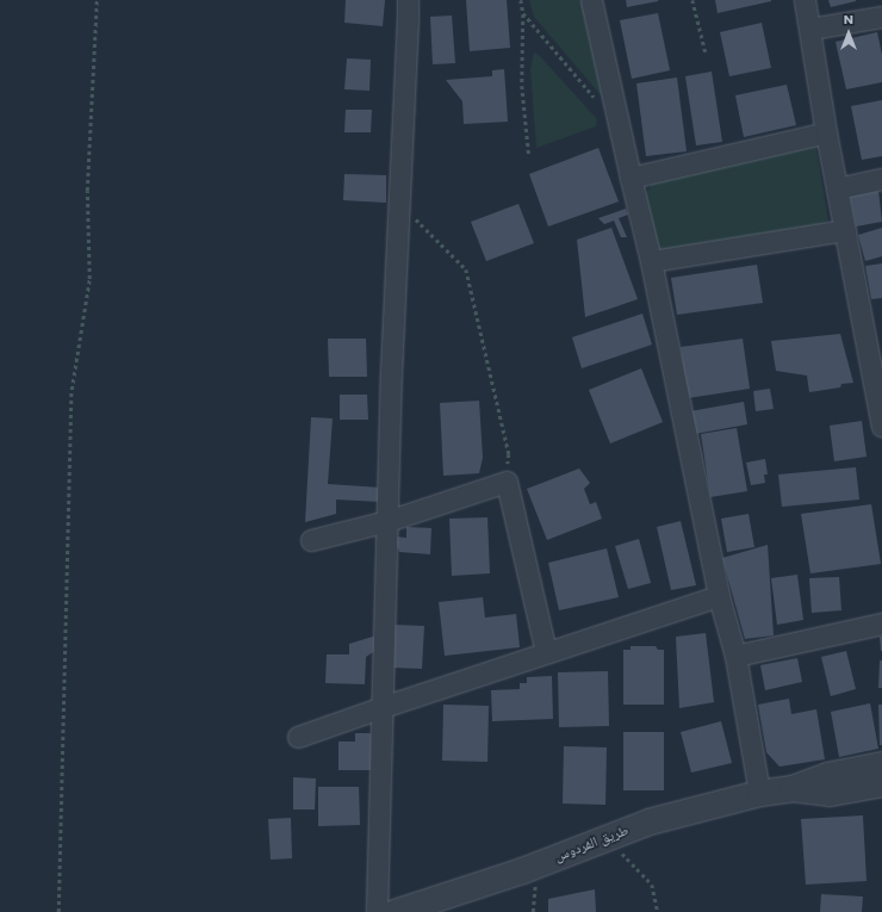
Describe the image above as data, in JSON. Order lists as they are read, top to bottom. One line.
{"streets":{"street":["طريق الفردوس"]},"north":"top"}
